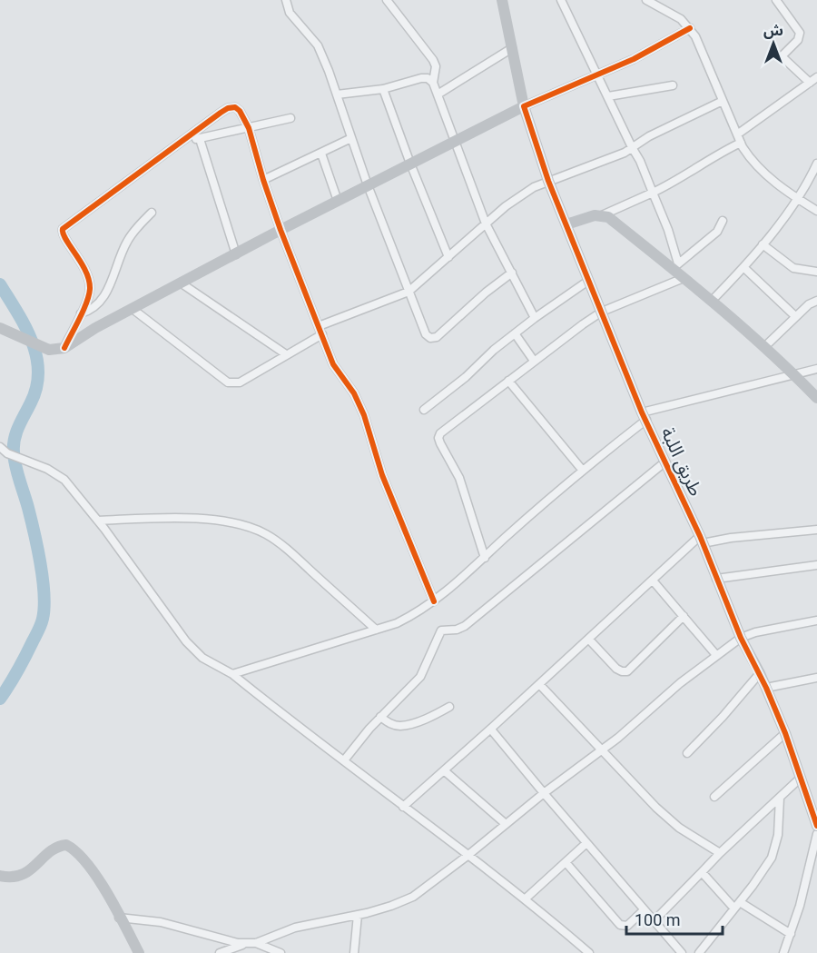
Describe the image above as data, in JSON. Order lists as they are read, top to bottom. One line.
{"streets":{"street":["طريق اللبة"]},"scale_bar":"100 m","north":"top"}
